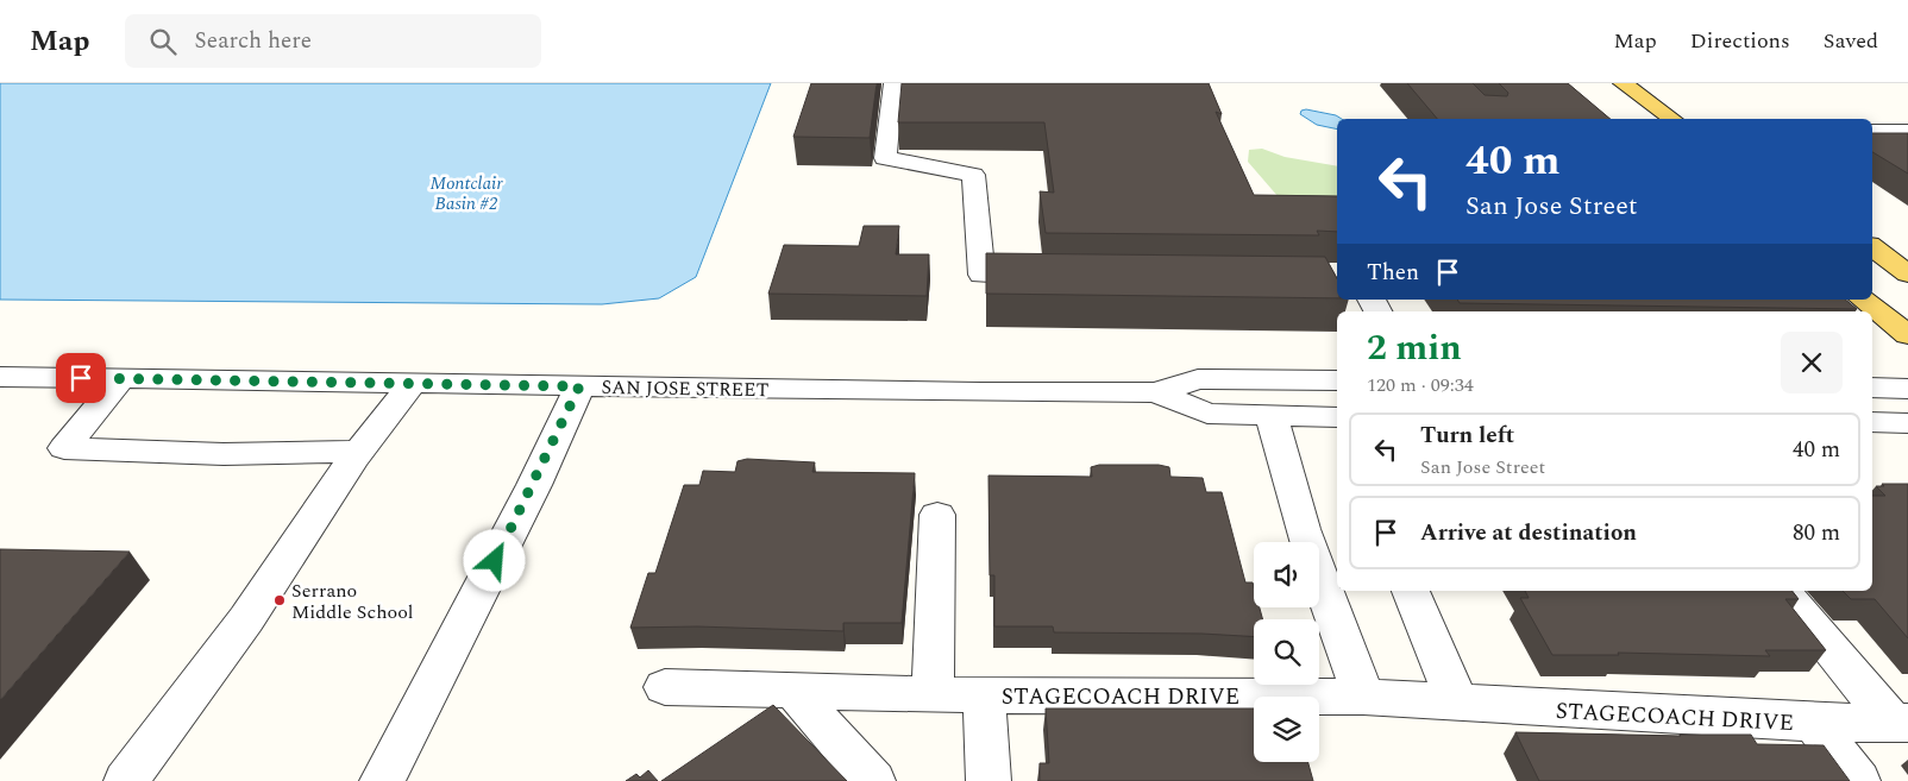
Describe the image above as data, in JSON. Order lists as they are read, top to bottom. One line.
{"streets":{"street":["SAN JOSE STREET","STAGECOACH DRIVE"]},"water":["Montclair Basin #2"],"places":["Serrano Middle School"],"page":{"header":"Map","search":"Search here","nav":["Map","Directions","Saved"],"turn":["40 m","San Jose Street"],"then":"Then","heading":["2 min","120 m · 09:34"],"list":[{"name":"Turn left","note":"San Jose Street","value":"40 m"},{"name":"Arrive at destination","value":"80 m"}]}}
